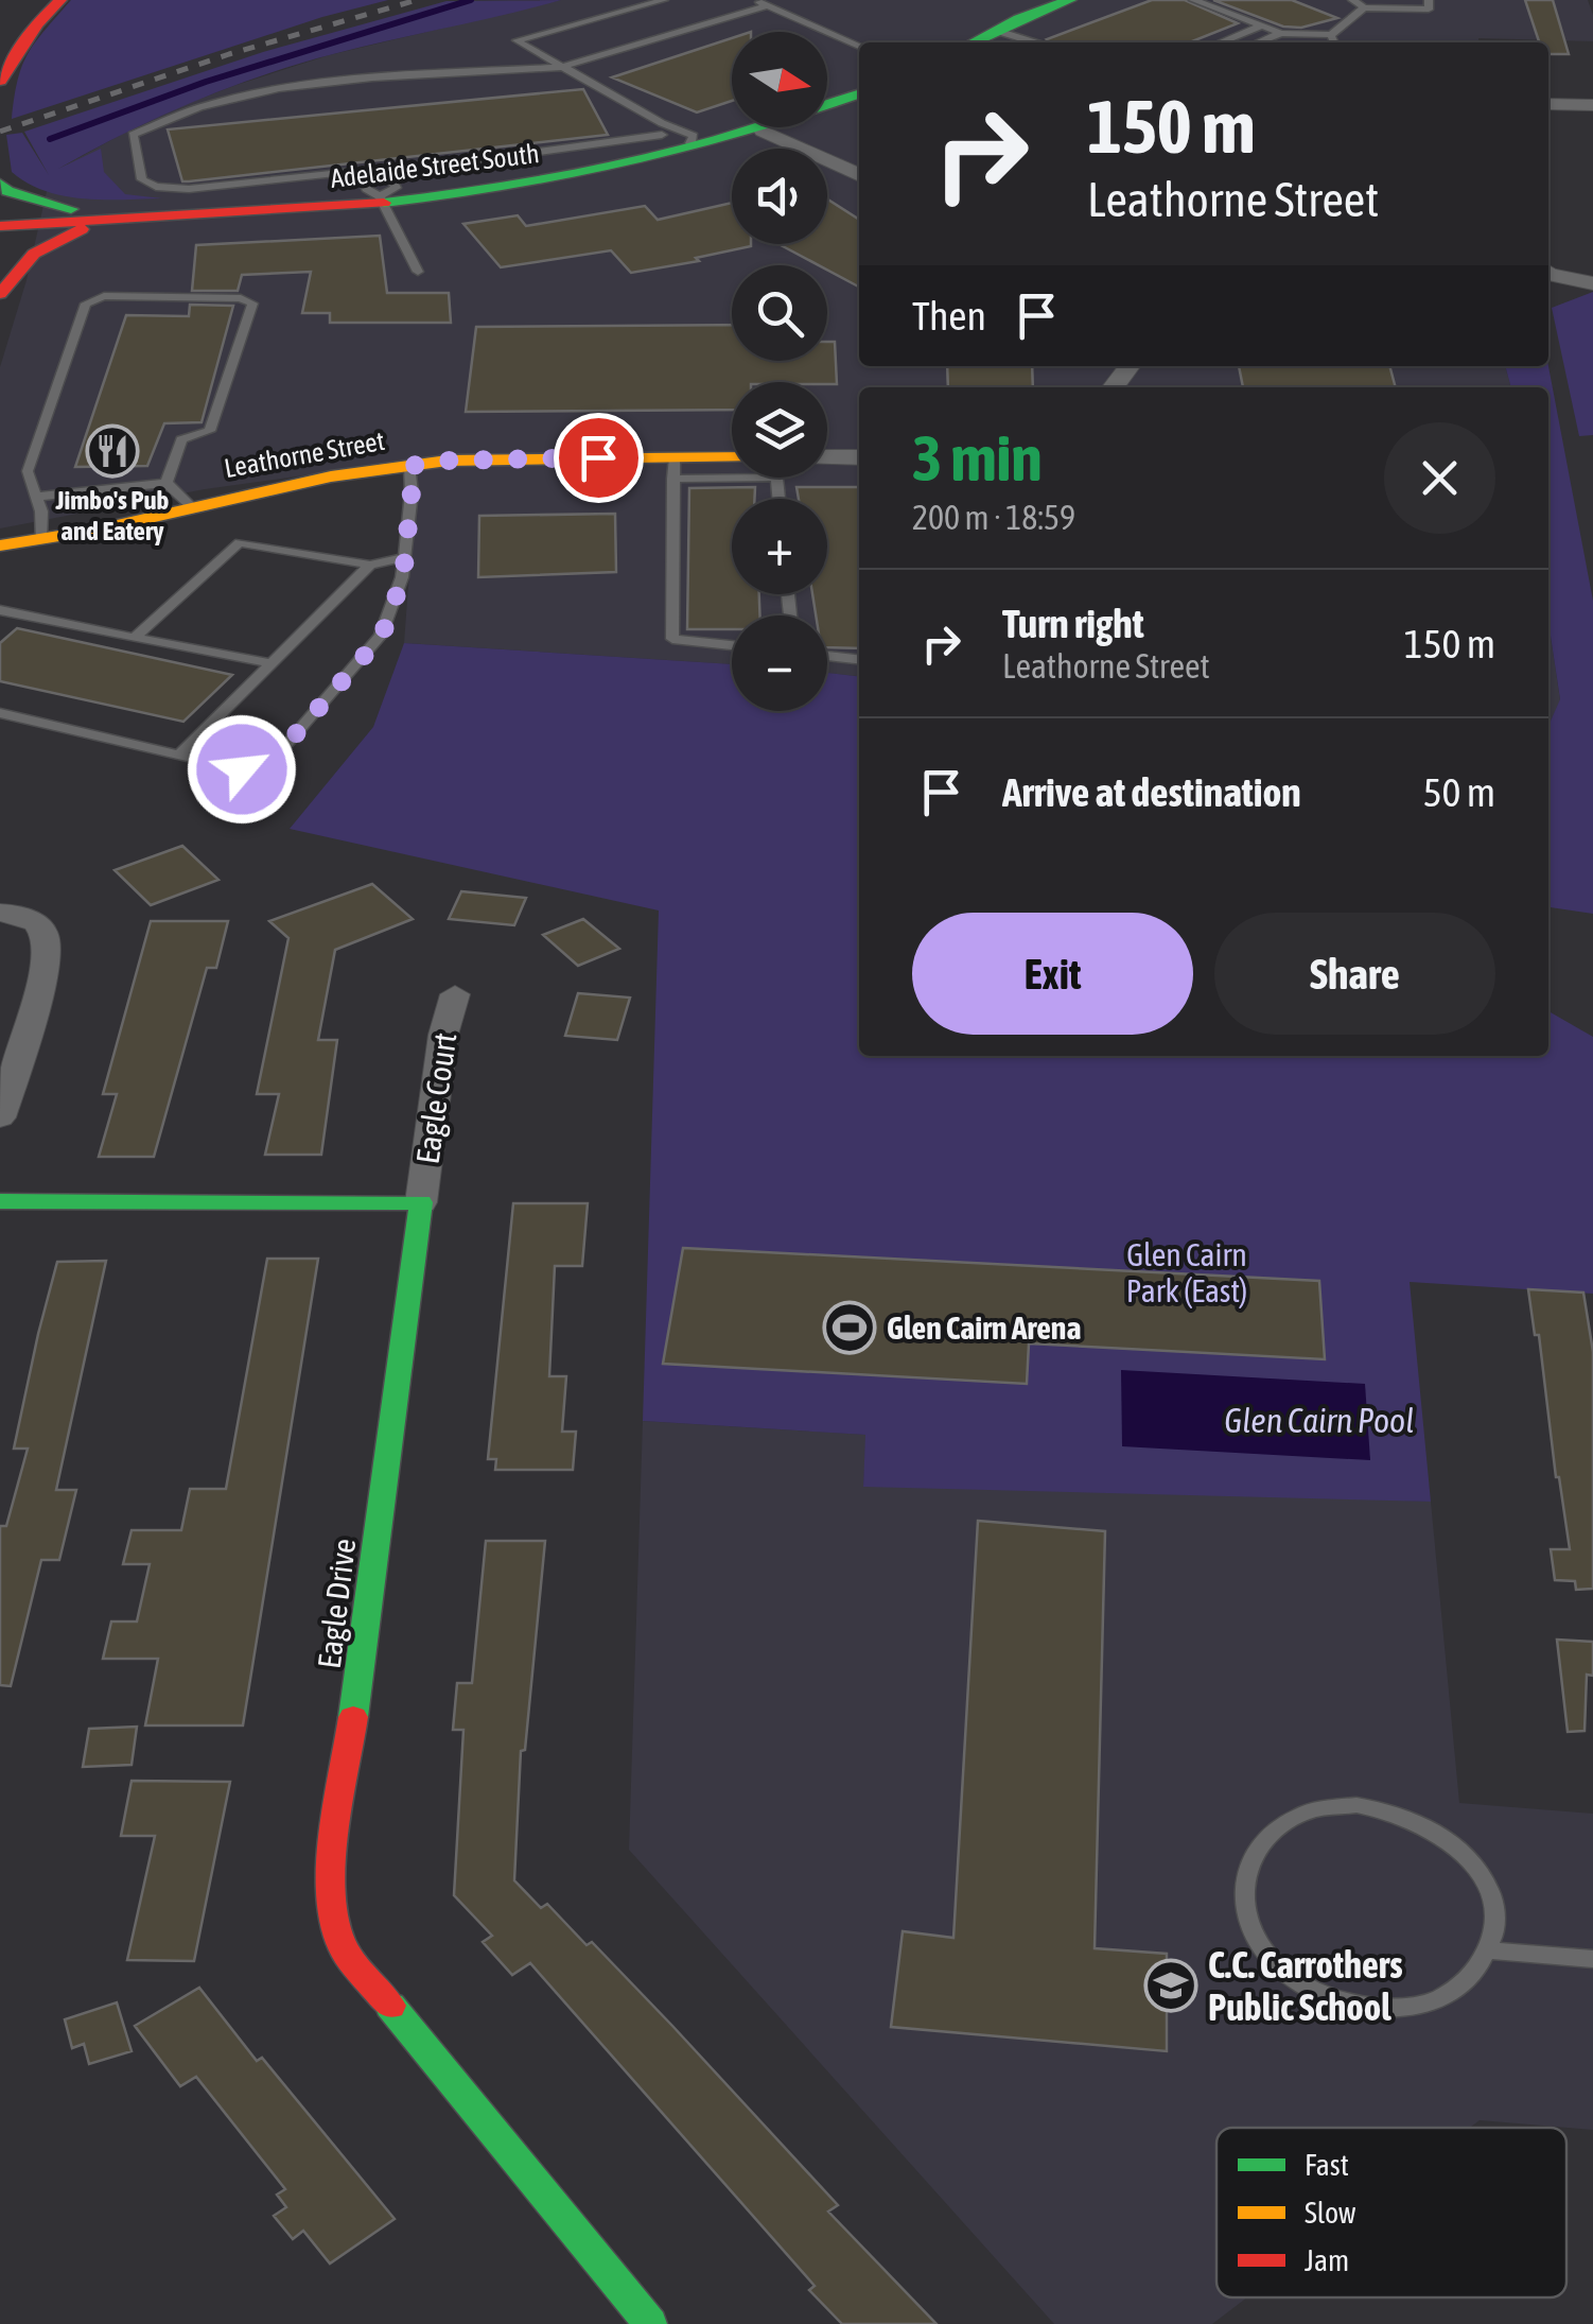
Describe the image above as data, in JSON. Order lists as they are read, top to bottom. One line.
{"streets":{"main road":["Adelaide Street South","Leathorne Street","Eagle Drive"],"street":["Eagle Court"]},"crossings":[["Eagle Court","Eagle Drive"]],"water":["Glen Cairn Pool"],"parks":["Glen Cairn Park (East)"],"places":{"restaurant":["Jimbo's Pub and Eatery"],"sports":["Glen Cairn Arena"],"school or university":["C.C. Carrothers Public School"]},"legend":["Fast","Slow","Jam"],"north":"right","page":{"map_buttons":["+","−"],"turn":["150 m","Leathorne Street"],"then":"Then","heading":["3 min","200 m · 18:59"],"list":[{"name":"Turn right","note":"Leathorne Street","value":"150 m"},{"name":"Arrive at destination","value":"50 m"}],"buttons":["Exit","Share"]}}
